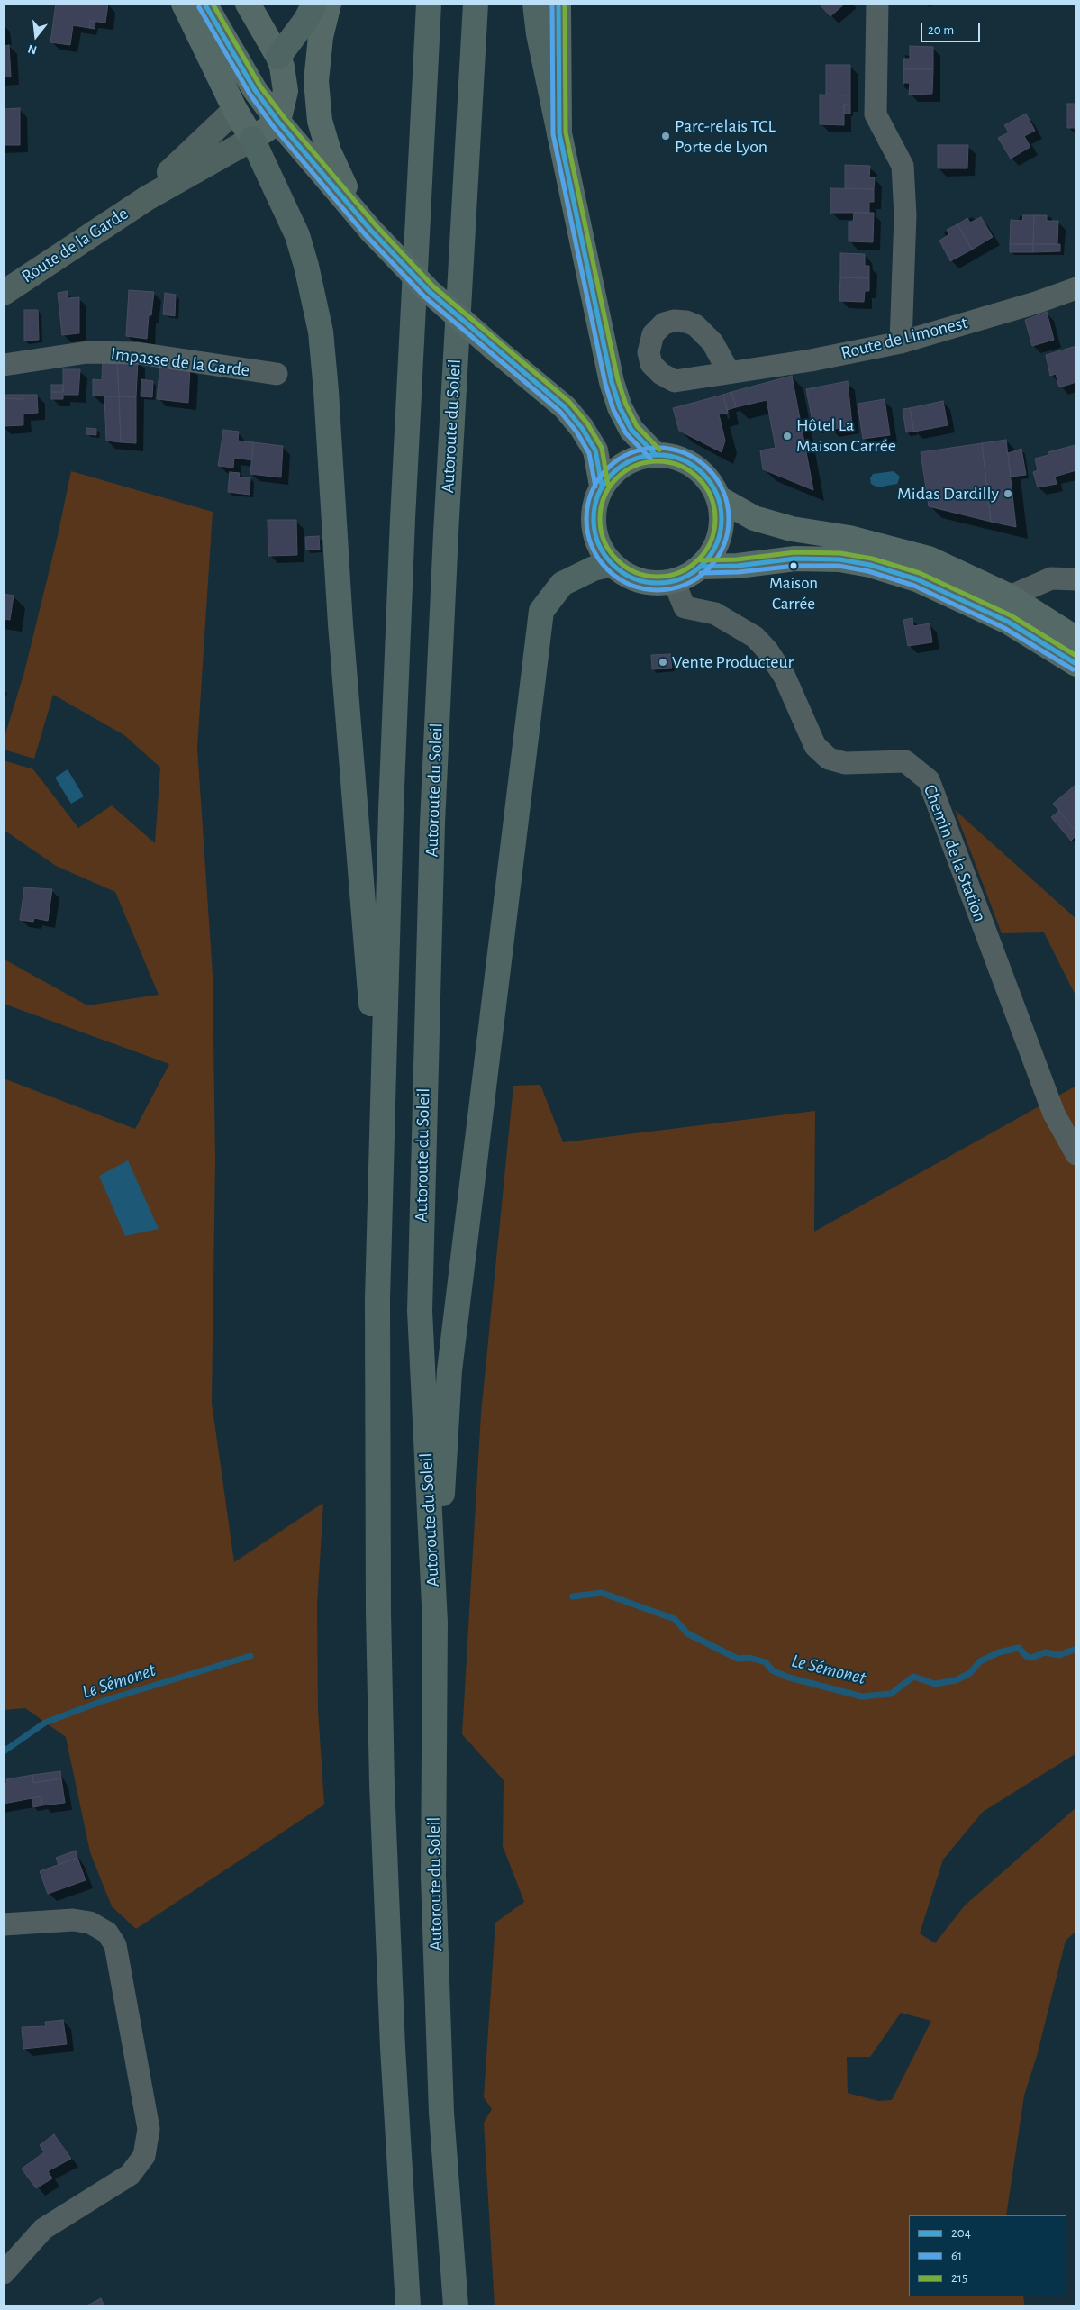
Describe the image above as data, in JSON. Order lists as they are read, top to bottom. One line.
{"streets":{"highway":["Autoroute du Soleil"],"street":["Route de la Garde","Route de Limonest","Impasse de la Garde","Chemin de la Station"]},"water":["Le Sémonet"],"places":["Parc-relais TCL Porte de Lyon","Hôtel La Maison Carrée","Midas Dardilly","Maison Carrée","Vente Producteur"],"lines":["transit line 204","transit line 61","transit line 215"],"legend":["204","61","215"],"scale_bar":"20 m","north":"bottom"}
